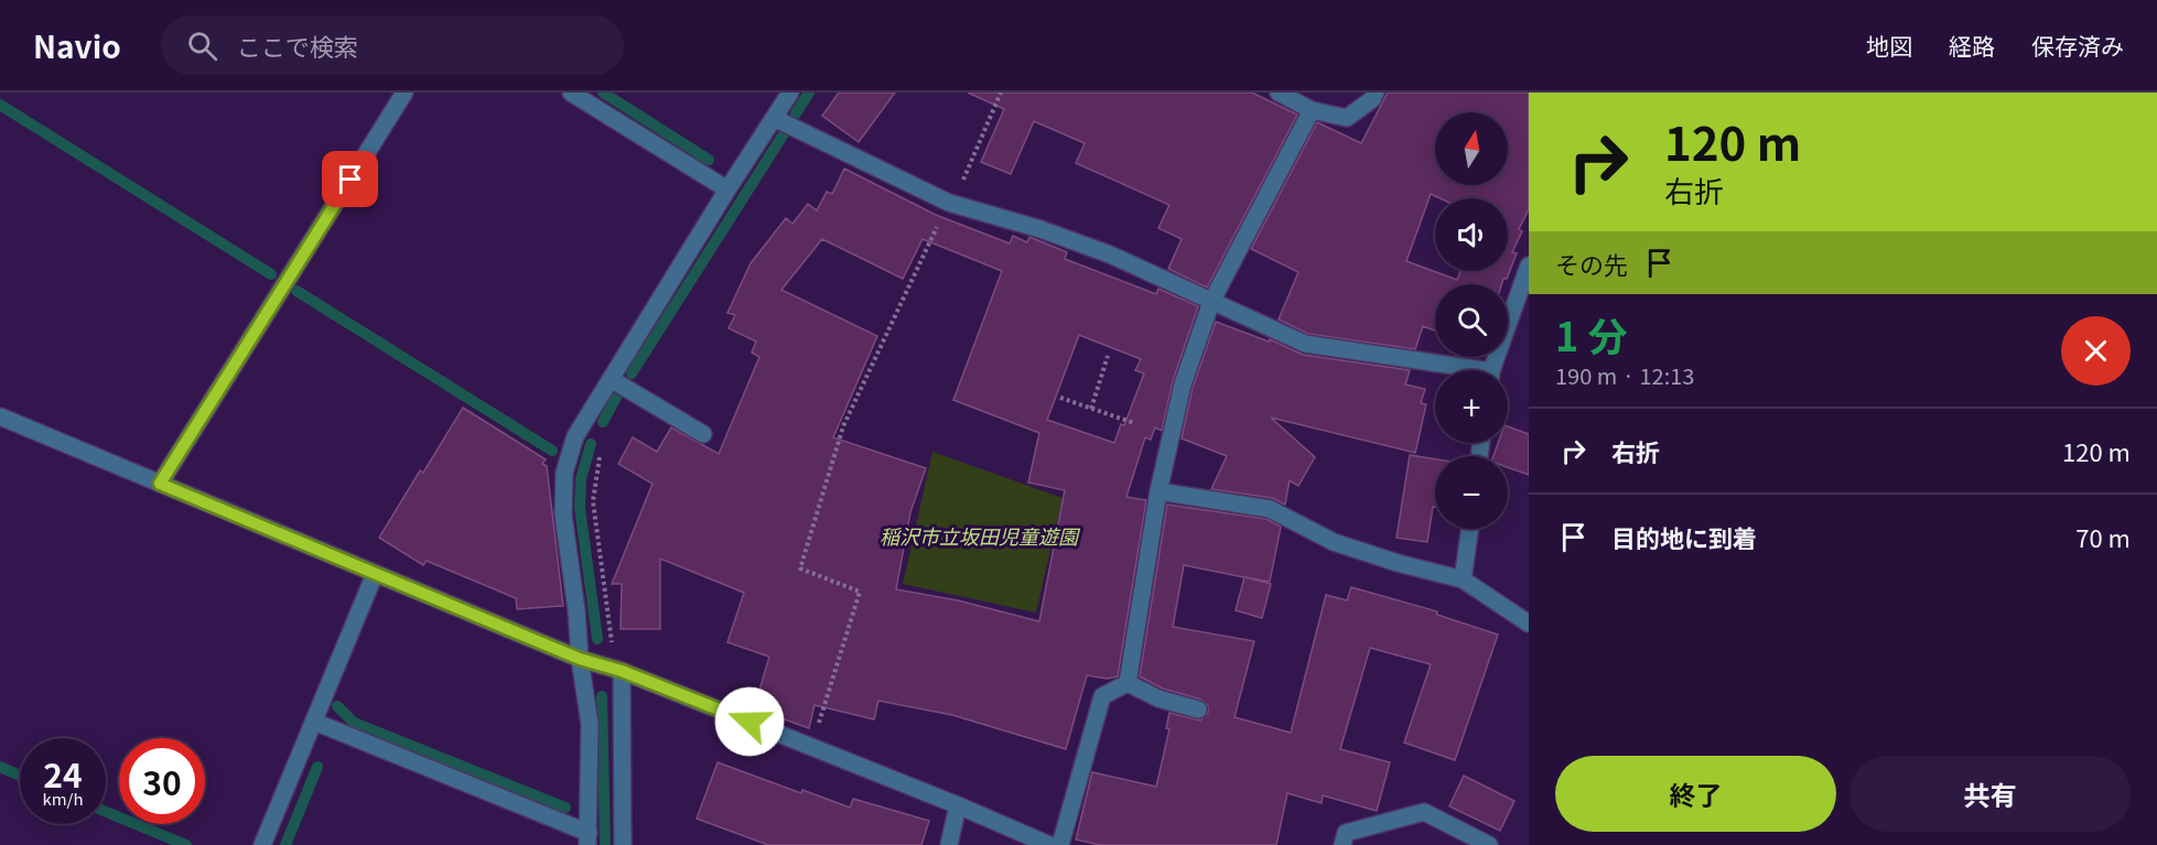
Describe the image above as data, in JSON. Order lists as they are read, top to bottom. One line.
{"parks":["稲沢市立坂田児童遊園"],"north":"top","page":{"header":"Navio","search":"ここで検索","nav":["地図","経路","保存済み"],"turn":["120 m","右折"],"map_buttons":["+","−"],"then":"その先","heading":["1 分","190 m · 12:13"],"list":[{"name":"右折","value":"120 m"},{"name":"目的地に到着","value":"70 m"}],"speed":"24 km/h","limit":"30","buttons":["終了","共有"]}}
